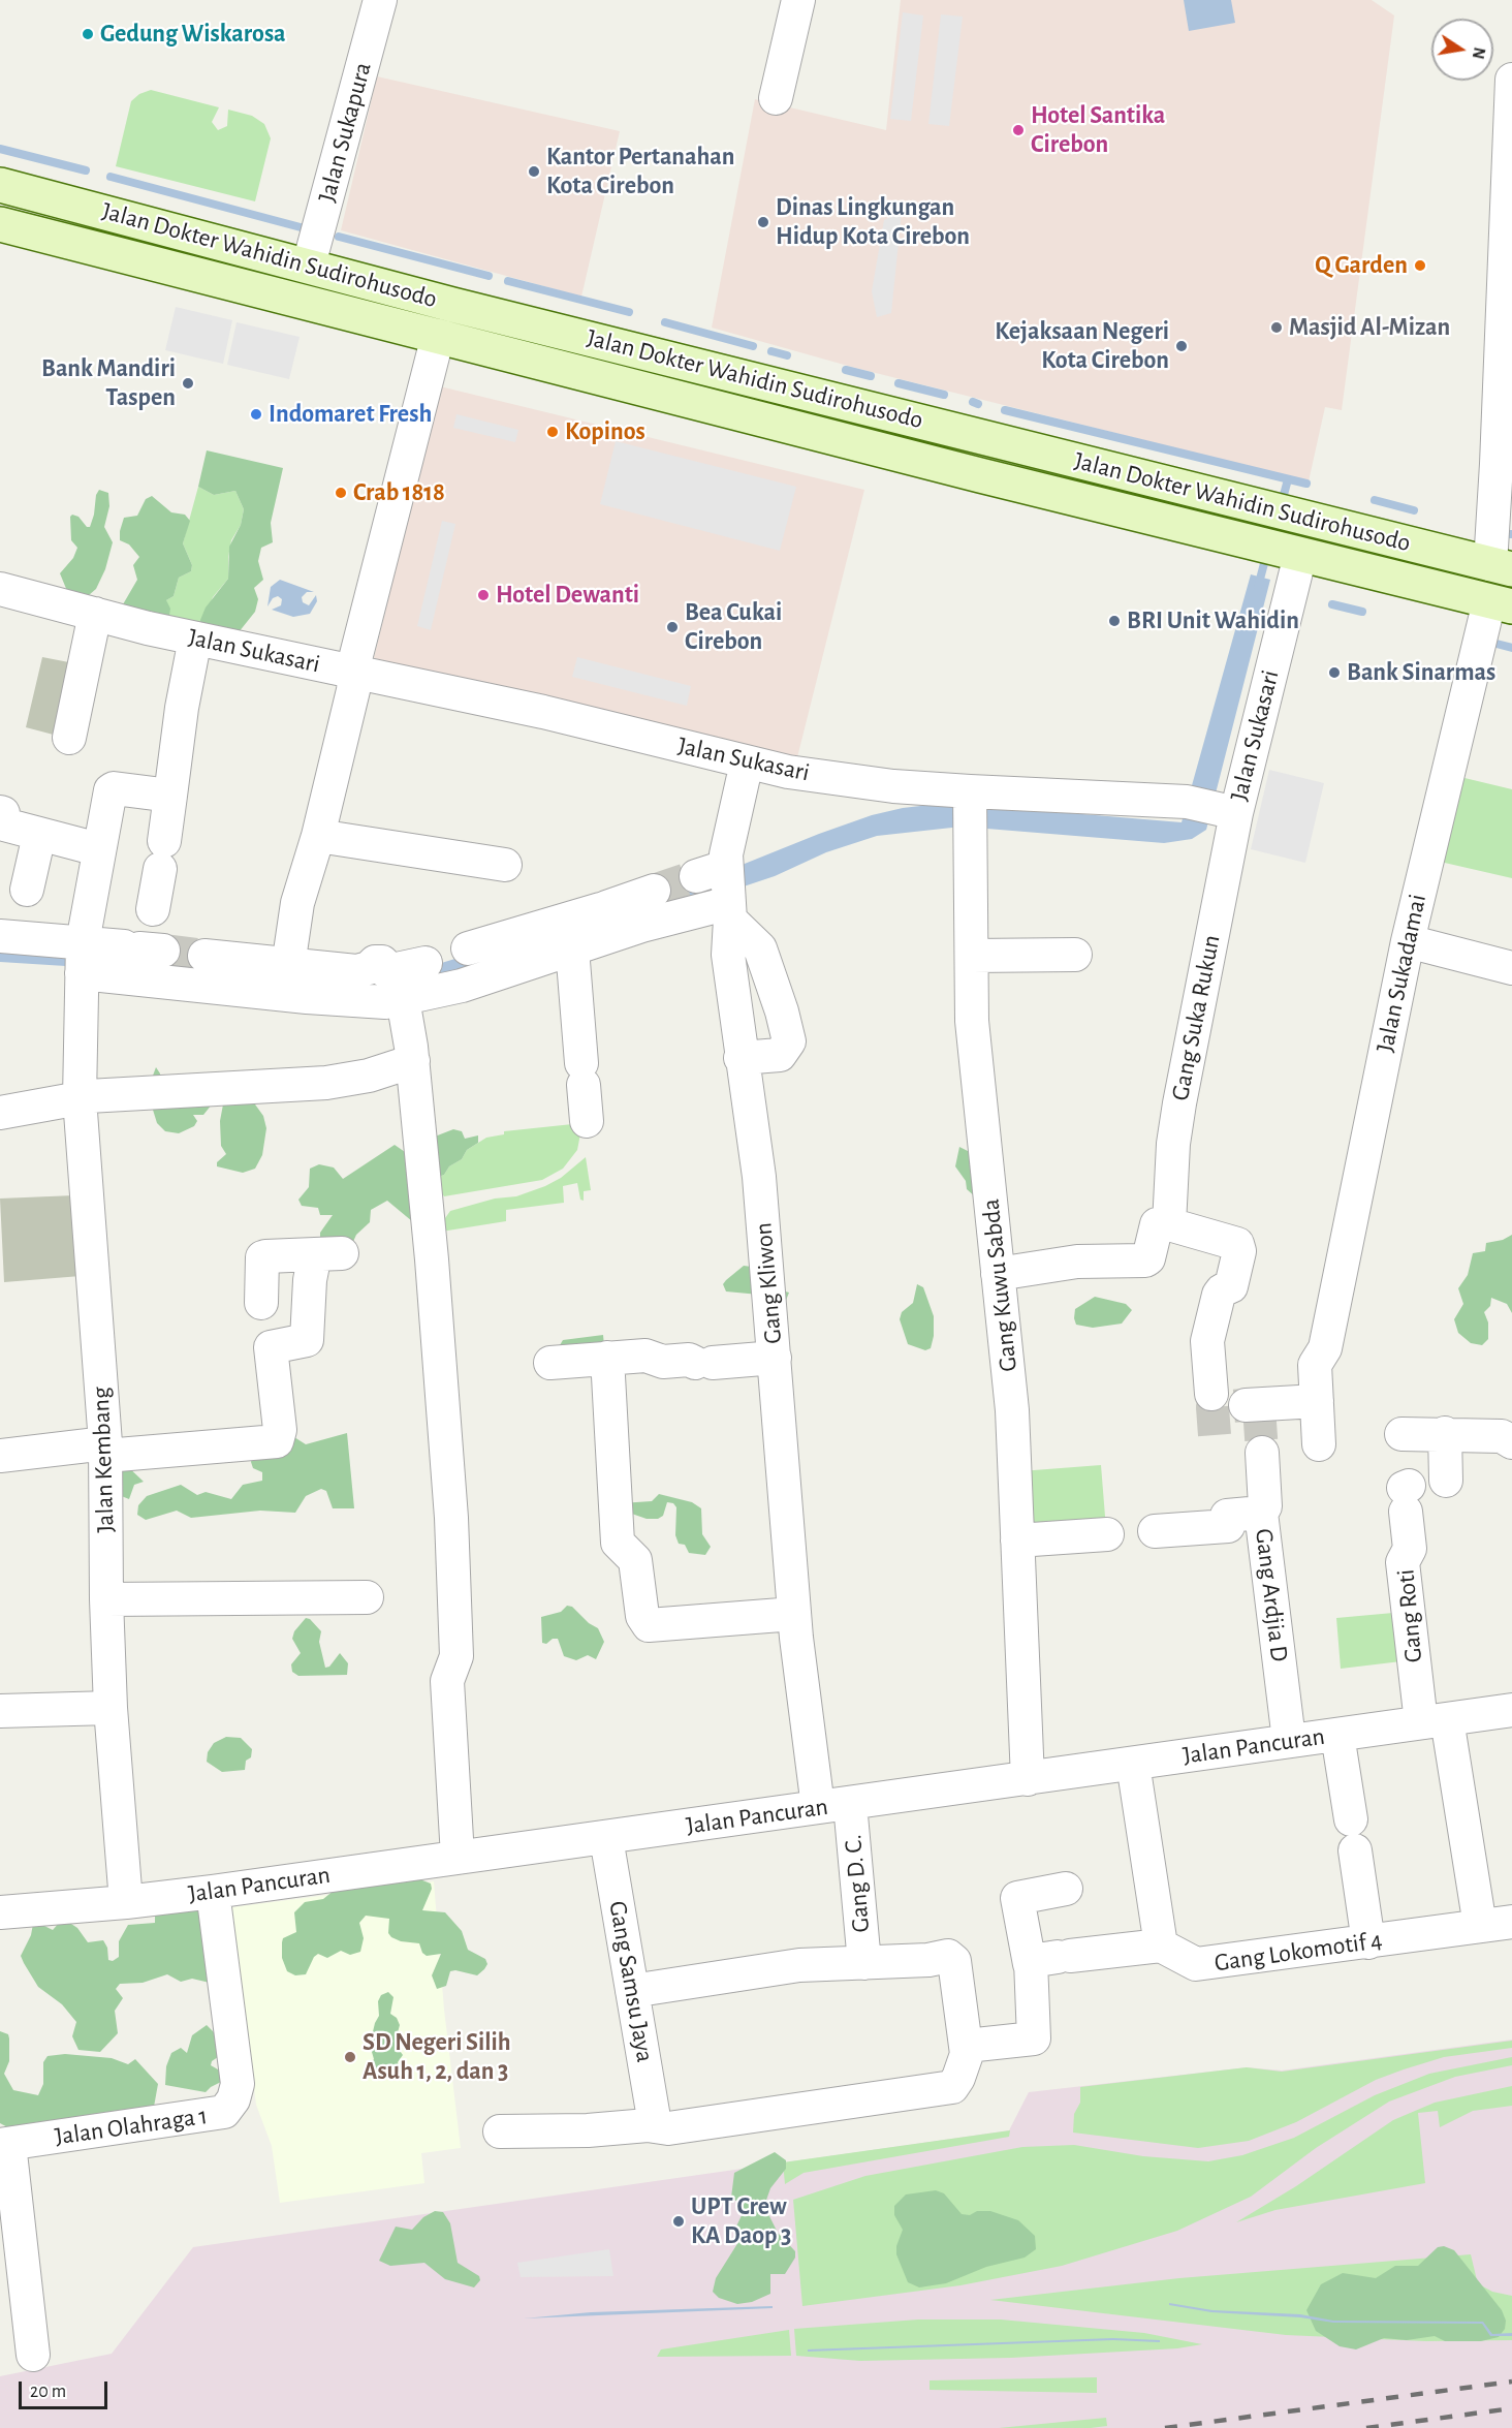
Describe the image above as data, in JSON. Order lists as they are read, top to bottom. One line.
{"streets":{"main road":["Jalan Dokter Wahidin Sudirohusodo"],"street":["Jalan Sukapura","Jalan Sukasari","Jalan Sukadamai","Gang Suka Rukun","Gang Kliwon","Gang Kuwu Sabda","Jalan Kembang","Gang Ardjia D","Gang Roti","Jalan Pancuran","Gang D. C.","Gang Lokomotif 4","Gang Samsu Jaya","Jalan Olahraga 1"]},"crossings":[["Jalan Sukapura","Jalan Dokter Wahidin Sudirohusodo"],["Jalan Dokter Wahidin Sudirohusodo","Jalan Sukasari"],["Jalan Dokter Wahidin Sudirohusodo","Jalan Sukadamai"],["Jalan Sukasari","Gang Suka Rukun"],["Jalan Sukasari","Gang Kliwon"],["Jalan Sukasari","Gang Kuwu Sabda"],["Gang Kliwon","Jalan Pancuran"],["Gang Kuwu Sabda","Jalan Pancuran"],["Jalan Kembang","Jalan Pancuran"],["Gang Ardjia D","Jalan Pancuran"],["Gang Roti","Jalan Pancuran"],["Gang Roti","Gang Lokomotif 4"],["Jalan Pancuran","Gang D. C."],["Jalan Pancuran","Gang Samsu Jaya"],["Jalan Pancuran","Jalan Olahraga 1"]],"places":["Gedung Wiskarosa","Hotel Santika Cirebon","Kantor Pertanahan Kota Cirebon","Dinas Lingkungan Hidup Kota Cirebon","Q Garden","Masjid Al-Mizan","Kejaksaan Negeri Kota Cirebon","Bank Mandiri Taspen","Indomaret Fresh","Kopinos","Crab 1818","Hotel Dewanti","BRI Unit Wahidin","Bea Cukai Cirebon","Bank Sinarmas","SD Negeri Silih Asuh 1, 2, dan 3","UPT Crew KA Daop 3"],"scale_bar":"20 m","north":"right"}
